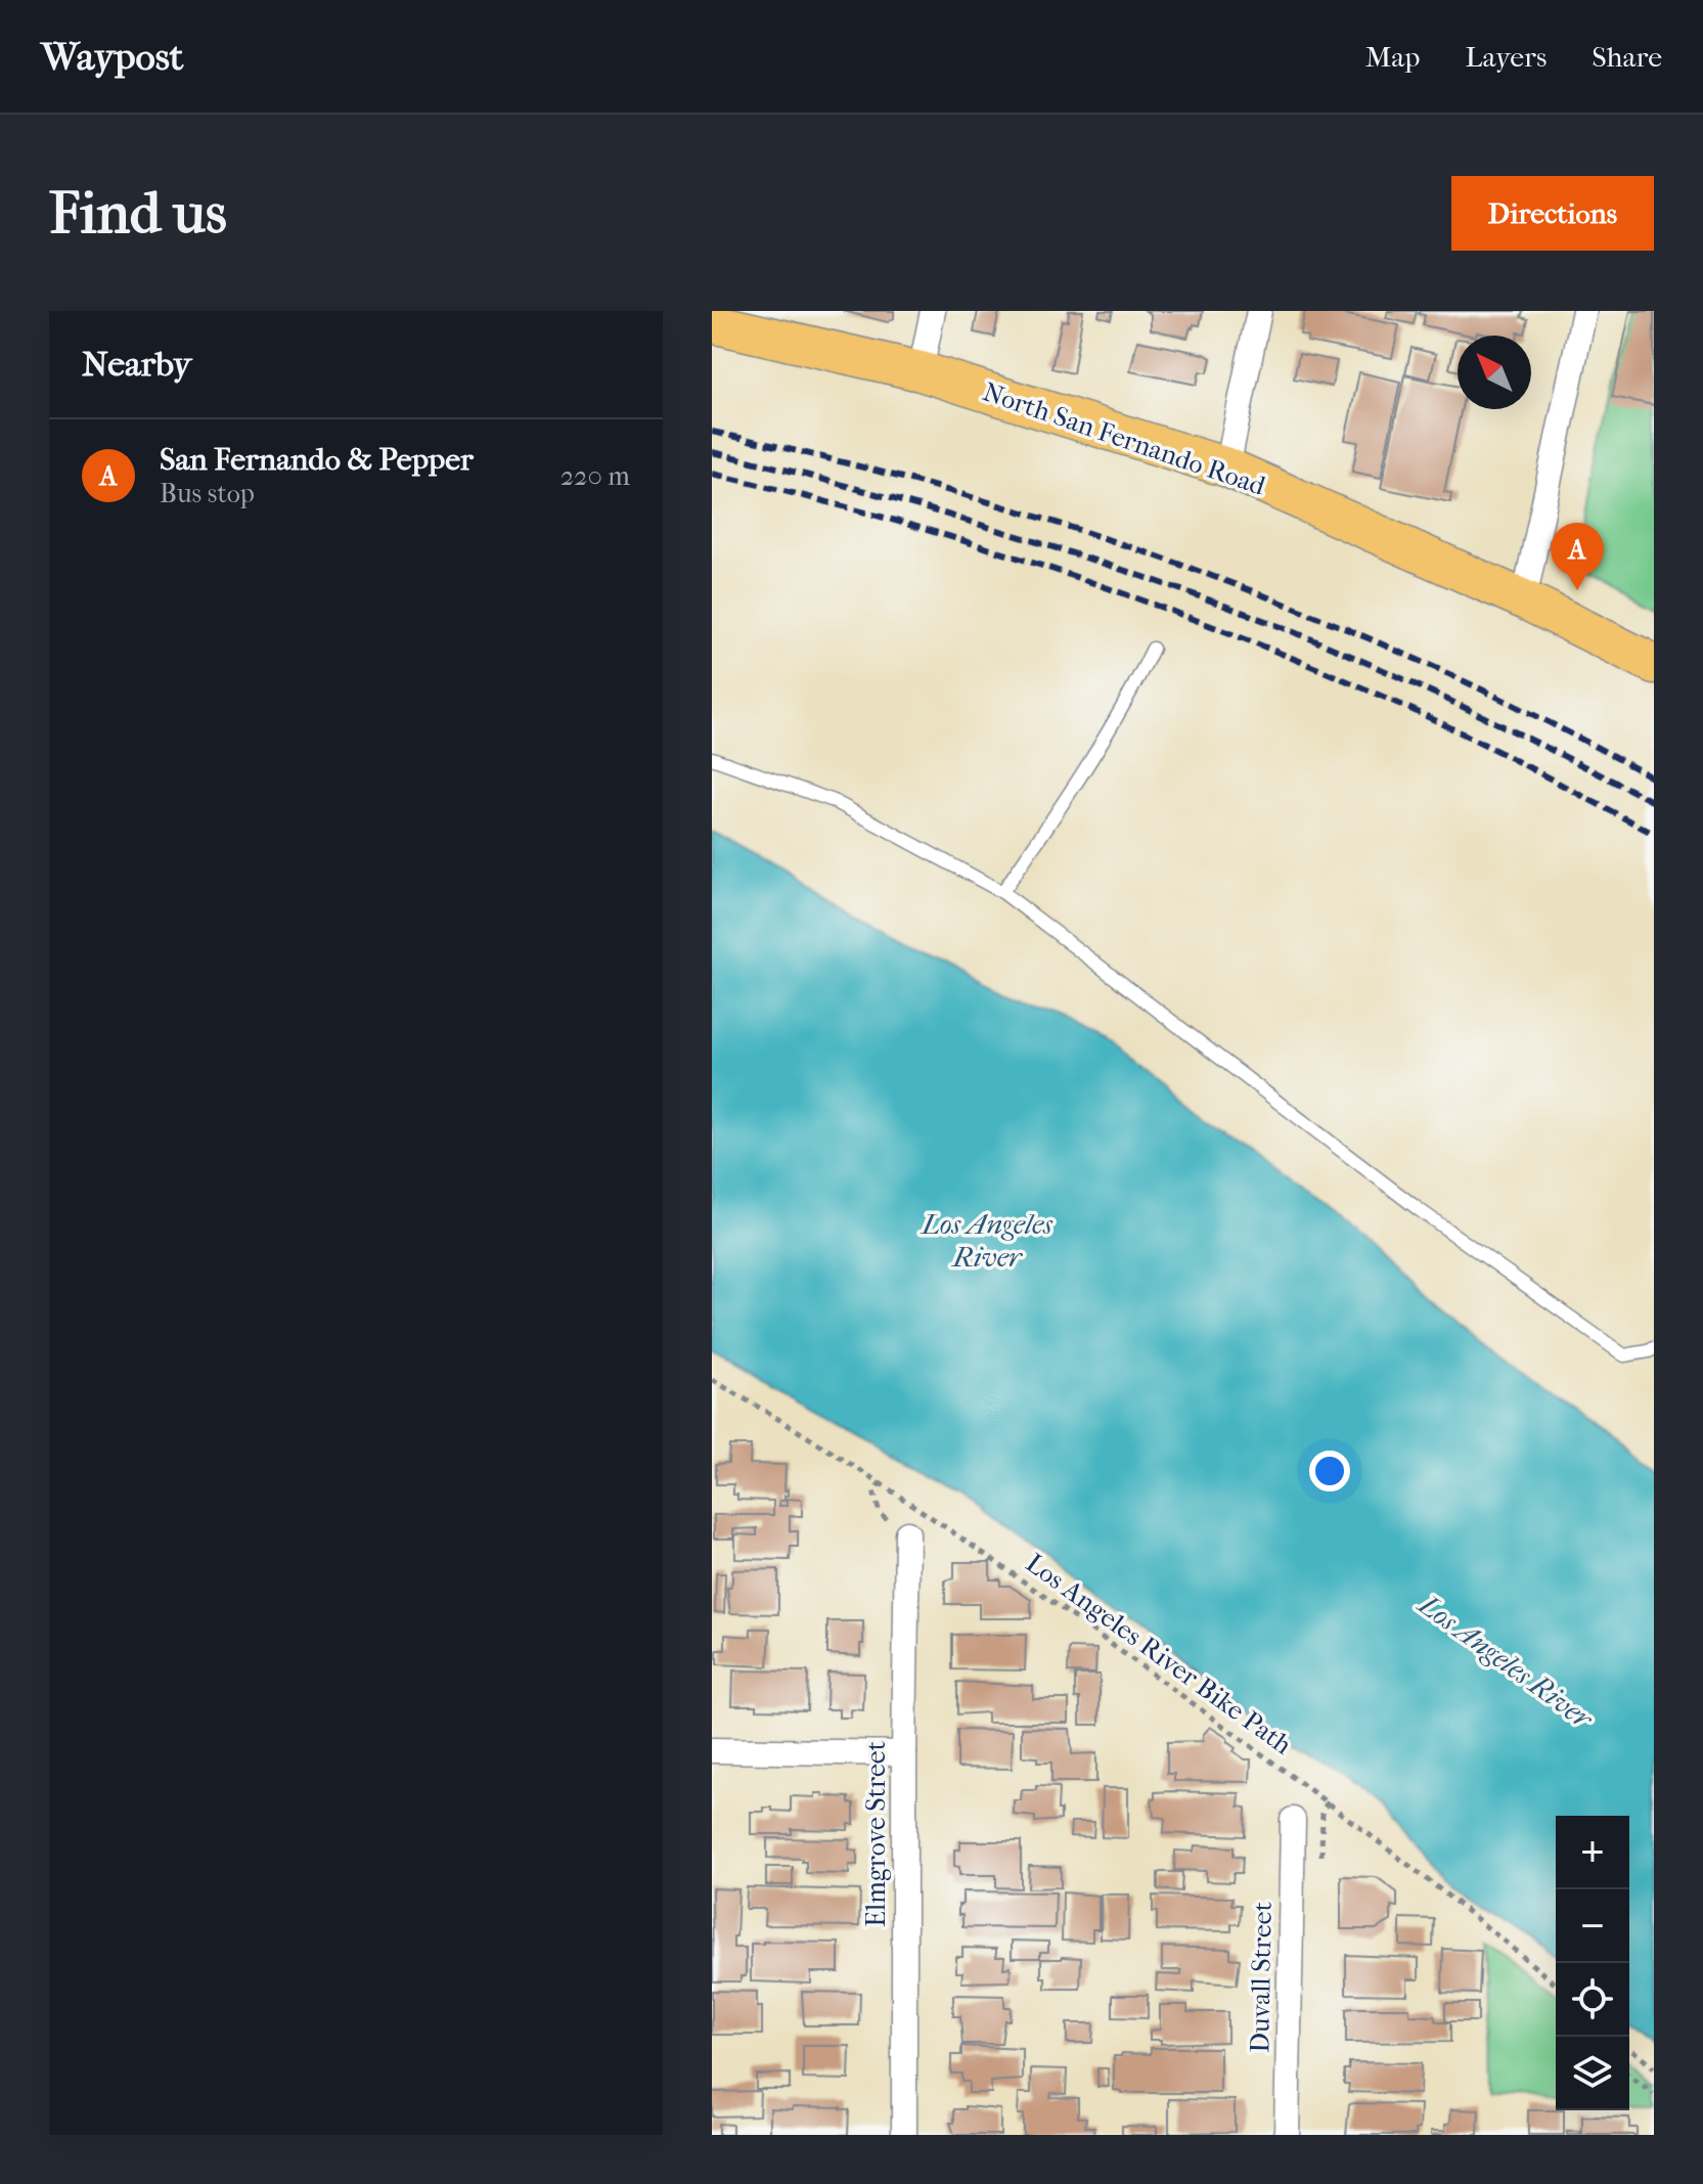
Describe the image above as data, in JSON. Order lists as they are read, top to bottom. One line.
{"streets":{"main road":["North San Fernando Road"],"street":["Elmgrove Street","Duvall Street"],"path":["Los Angeles River Bike Path"]},"water":["Los Angeles River"],"north":"top left","page":{"header":"Waypost","nav":["Map","Layers","Share"],"buttons":"Directions","title":"Find us","heading":"Nearby","list":[{"mark":"A","name":"San Fernando & Pepper","note":"Bus stop","value":"220 m"}],"pins":"A","map_buttons":["+","−"]}}
